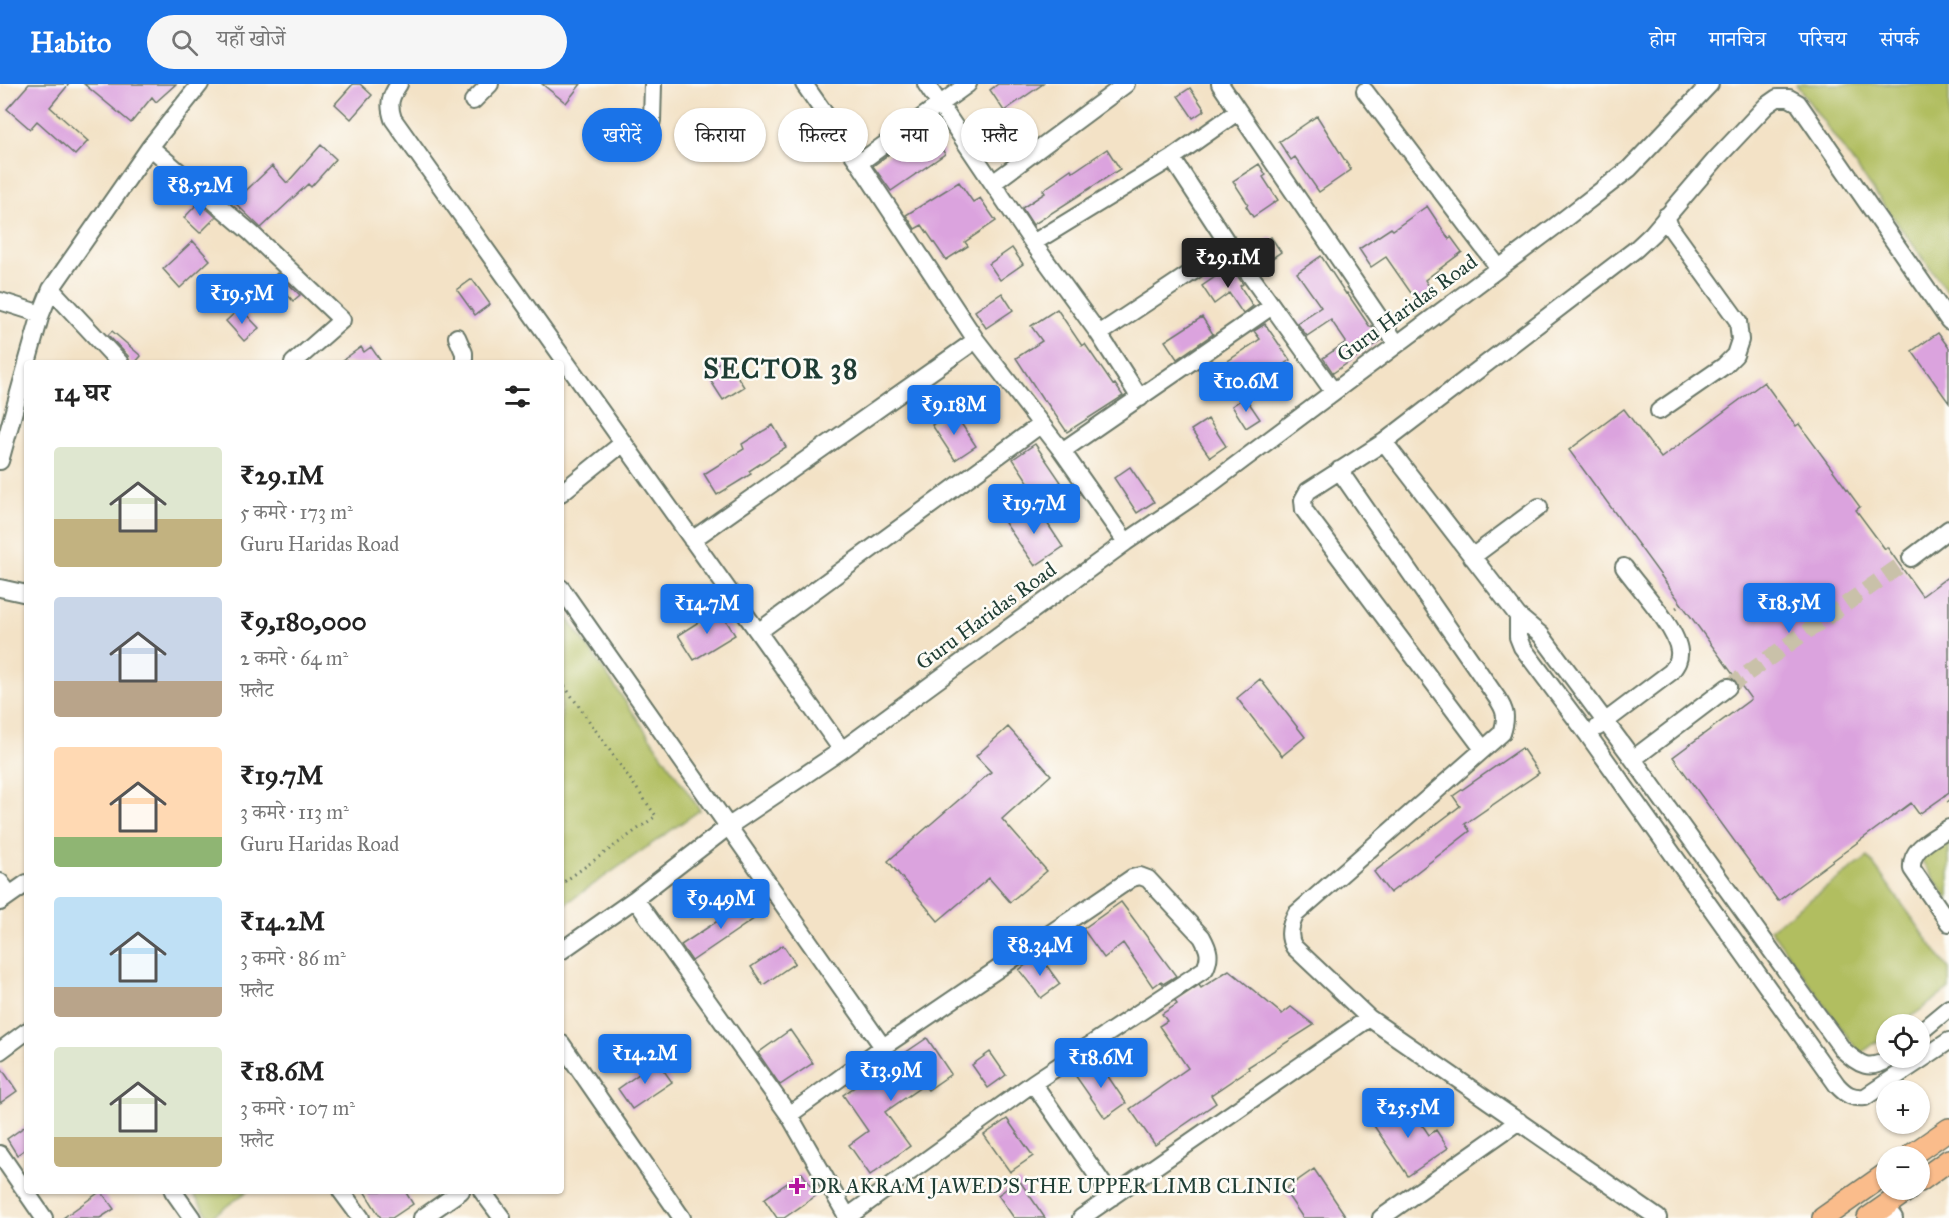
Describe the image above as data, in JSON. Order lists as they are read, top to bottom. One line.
{"streets":{"street":["Guru Haridas Road"]},"districts":["SECTOR 38"],"places":{"health":["DR AKRAM JAWED'S THE UPPER LIMB CLINIC"]},"page":{"header":"Habito","search":"यहाँ खोजें","nav":["होम","मानचित्र","परिचय","संपर्क"],"chip":["खरीदें","किराया","फ़िल्टर","नया","फ़्लैट"],"price":["₹8.52M","₹29.1M","₹19.5M","₹10.6M","₹9.18M","₹19.7M","₹18.5M","₹14.7M","₹9.49M","₹8.34M","₹14.2M","₹18.6M","₹13.9M","₹25.5M"],"heading":"14 घर","list":[{"name":"₹29.1M","note":"5 कमरे · 173 m² · Guru Haridas Road"},{"name":"₹9,180,000","note":"2 कमरे · 64 m² · फ़्लैट"},{"name":"₹19.7M","note":"3 कमरे · 113 m² · Guru Haridas Road"},{"name":"₹14.2M","note":"3 कमरे · 86 m² · फ़्लैट"},{"name":"₹18.6M","note":"3 कमरे · 107 m² · फ़्लैट"}],"map_buttons":["+","−"]}}
